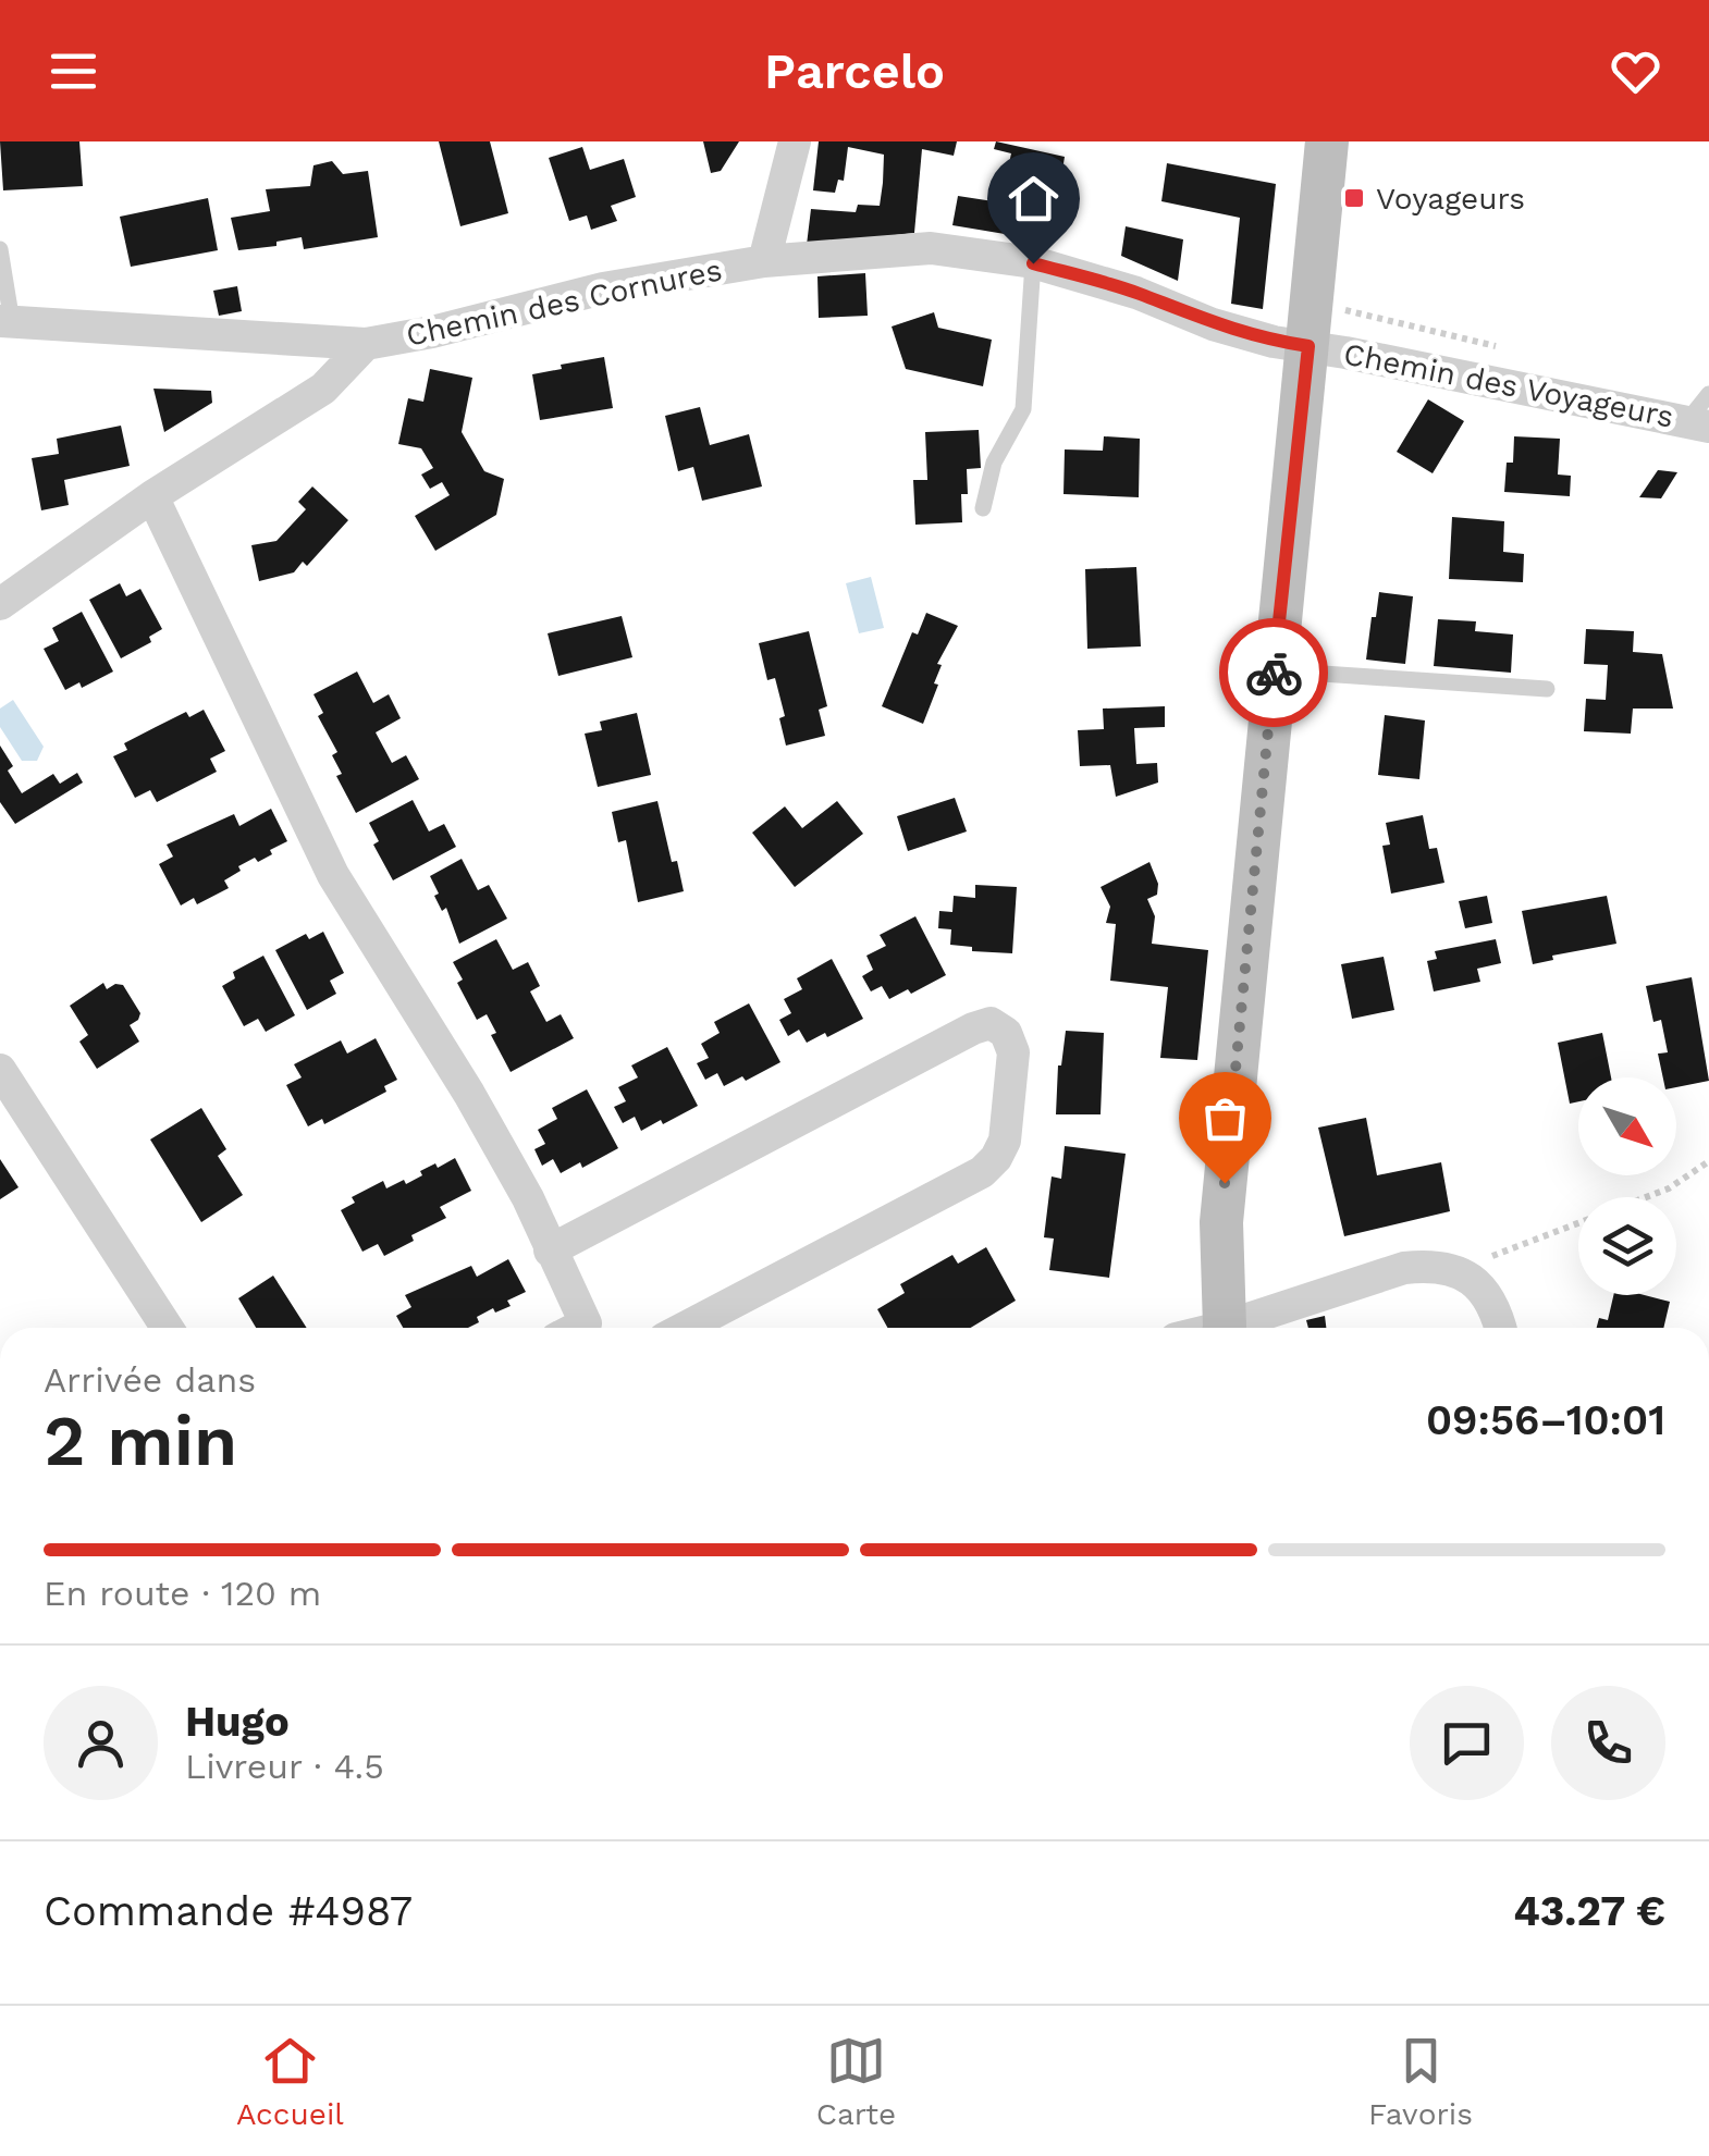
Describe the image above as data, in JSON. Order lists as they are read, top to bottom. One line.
{"streets":{"street":["Chemin des Cornures","Chemin des Voyageurs"]},"crossings":[["Chemin des Cornures","Chemin des Voyageurs"]],"places":{"transit":["Voyageurs"]},"north":"bottom right","page":{"header":"Parcelo","heading":["2 min","Arrivée dans","09:56–10:01"],"panel":["Hugo","Livreur · 4.5","Commande #4987","43.27 €"],"bar":"En route · 120 m","tabs":["Accueil","Carte","Favoris"]}}
